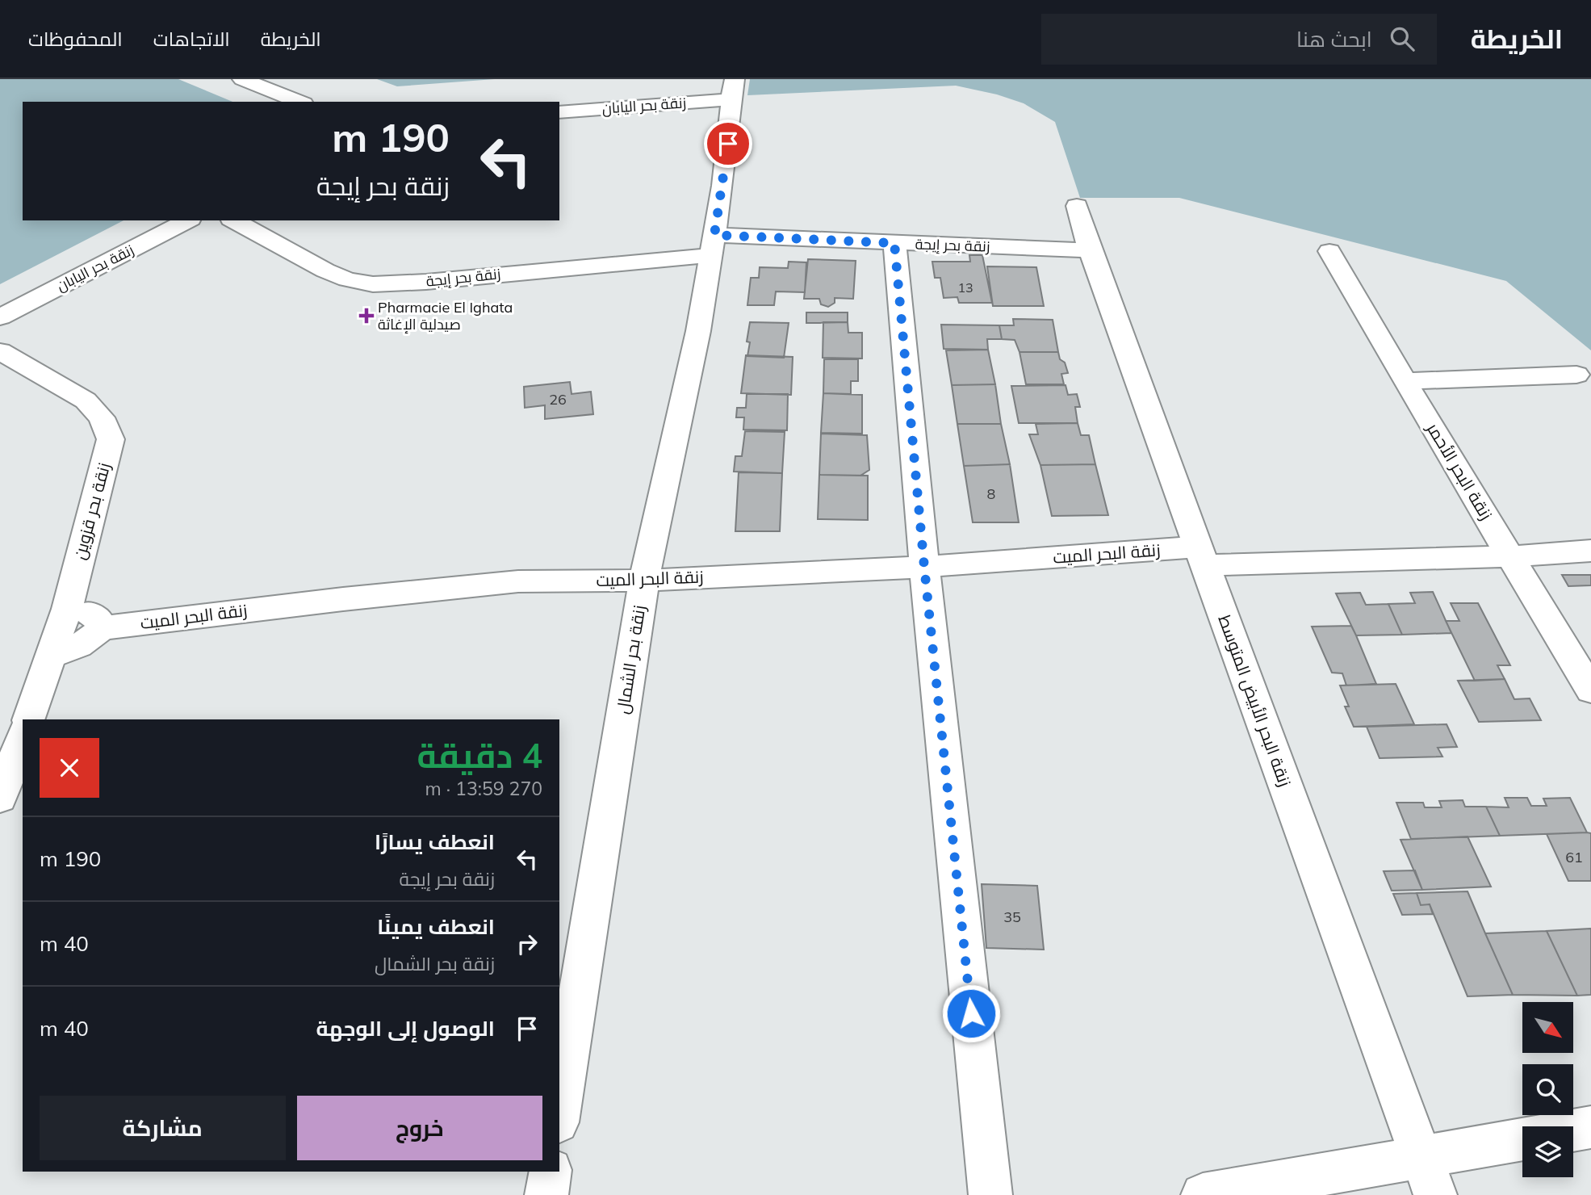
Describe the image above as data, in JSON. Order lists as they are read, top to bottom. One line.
{"streets":{"street":["زنقة بحر اليابان","زنقة بحر إيجة","زنقة البحر الأحمر","زنقة بحر قزوين","زنقة البحر الميت","زنقة بحر الشمال","زنقة البحر الأبيض المتوسط"]},"crossings":[["زنقة بحر اليابان","زنقة بحر الشمال"],["زنقة بحر إيجة","زنقة بحر الشمال"],["زنقة بحر إيجة","زنقة البحر الأبيض المتوسط"],["زنقة البحر الأحمر","زنقة البحر الميت"],["زنقة البحر الميت","زنقة بحر الشمال"],["زنقة البحر الميت","زنقة البحر الأبيض المتوسط"]],"places":{"health":["Pharmacie El Ighata صيدلية الإغاثة"]},"house_numbers":["13","26","8","61","35"],"north":"bottom right","page":{"header":"الخريطة","search":"ابحث هنا","nav":["الخريطة","الاتجاهات","المحفوظات"],"turn":["190 m","زنقة بحر إيجة"],"heading":["4 دقيقة","270 m · 13:59"],"list":[{"name":"انعطف يسارًا","note":"زنقة بحر إيجة","value":"190 m"},{"name":"انعطف يمينًا","note":"زنقة بحر الشمال","value":"40 m"},{"name":"الوصول إلى الوجهة","value":"40 m"}],"buttons":["خروج","مشاركة"]}}
